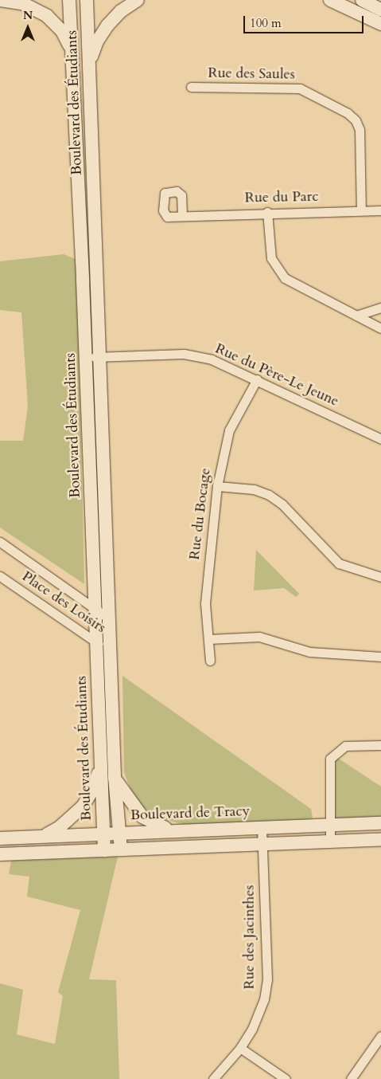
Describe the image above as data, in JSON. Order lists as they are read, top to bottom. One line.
{"streets":{"street":["Rue des Saules","Boulevard des Étudiants","Rue du Parc","Rue du Père-Le Jeune","Rue du Bocage","Place des Loisirs","Boulevard de Tracy","Rue des Jacinthes"]},"crossings":[["Rue des Saules","Rue du Parc"],["Boulevard des Étudiants","Rue du Père-Le Jeune"],["Boulevard des Étudiants","Place des Loisirs"],["Boulevard des Étudiants","Boulevard de Tracy"],["Rue du Père-Le Jeune","Rue du Bocage"],["Boulevard de Tracy","Rue des Jacinthes"]],"scale_bar":"100 m","north":"top"}
